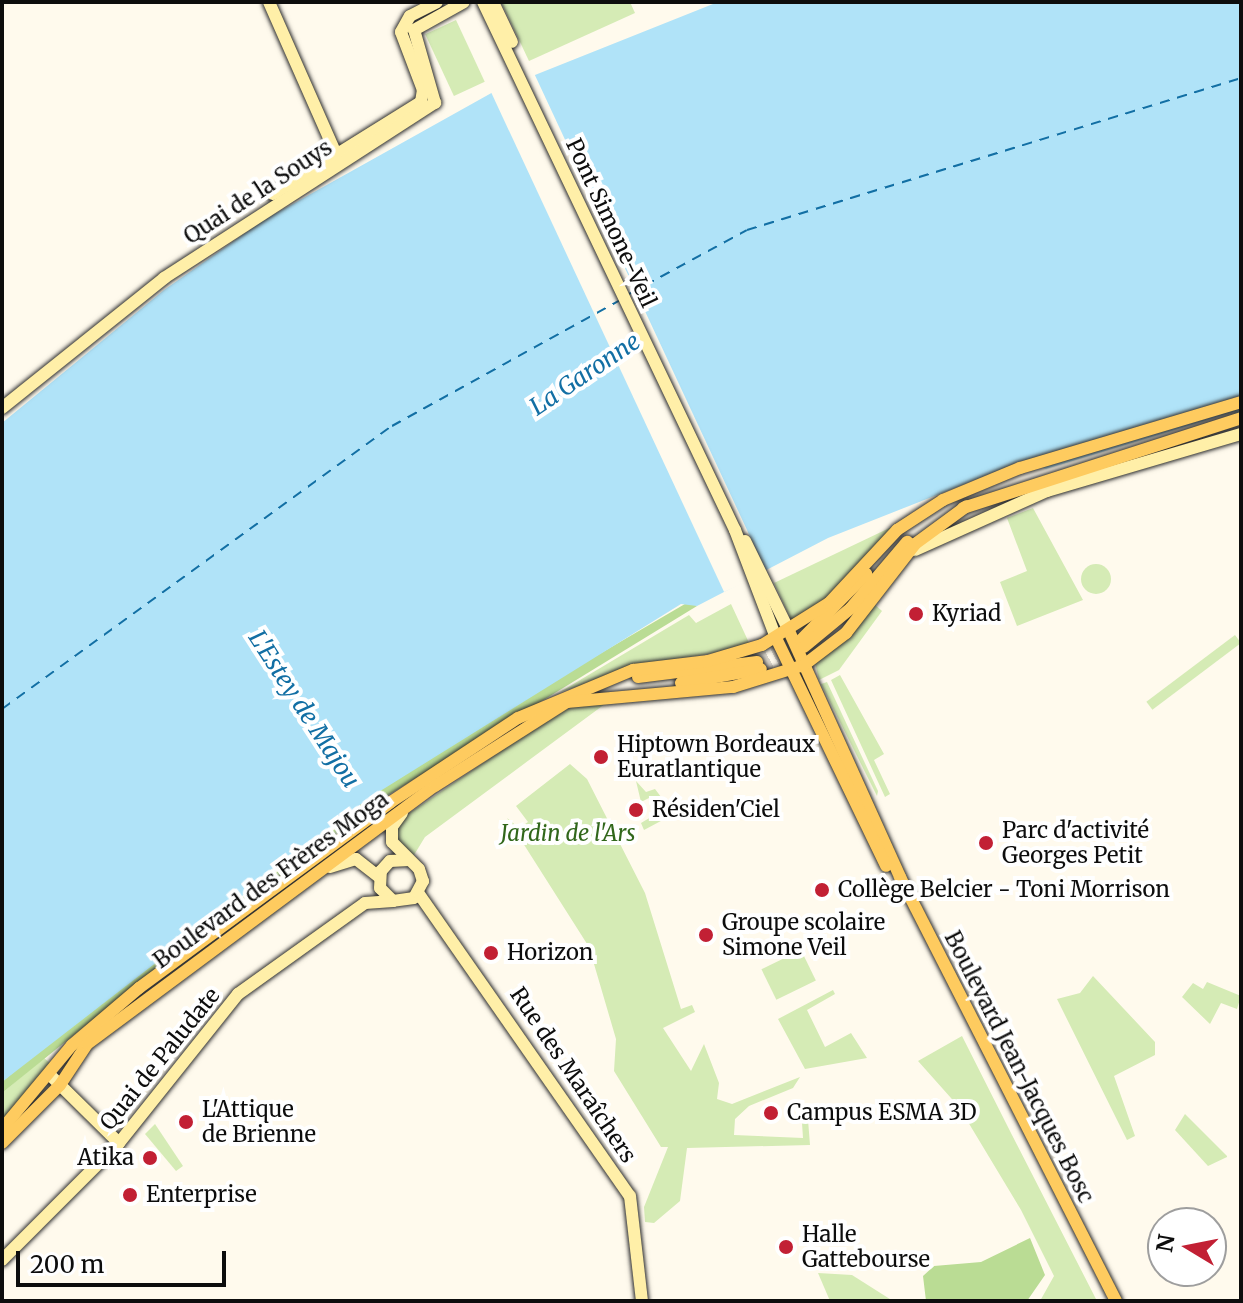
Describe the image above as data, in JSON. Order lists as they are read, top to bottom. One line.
{"streets":{"main road":["Quai de la Souys","Pont Simone-Veil","Boulevard des Frères Moga","Quai de Paludate","Boulevard Jean-Jacques Bosc","Rue des Maraîchers"]},"crossings":[["Pont Simone-Veil","Boulevard Jean-Jacques Bosc"],["Quai de Paludate","Rue des Maraîchers"]],"water":["La Garonne","L'Estey de Majou"],"parks":["Jardin de l'Ars"],"places":["Kyriad","Hiptown Bordeaux Euratlantique","Résiden'Ciel","Parc d'activité Georges Petit","Collège Belcier - Toni Morrison","Groupe scolaire Simone Veil","Horizon","Campus ESMA 3D","L'Attique de Brienne","Atika","Enterprise","Halle Gattebourse"],"scale_bar":"200 m","north":"left"}
